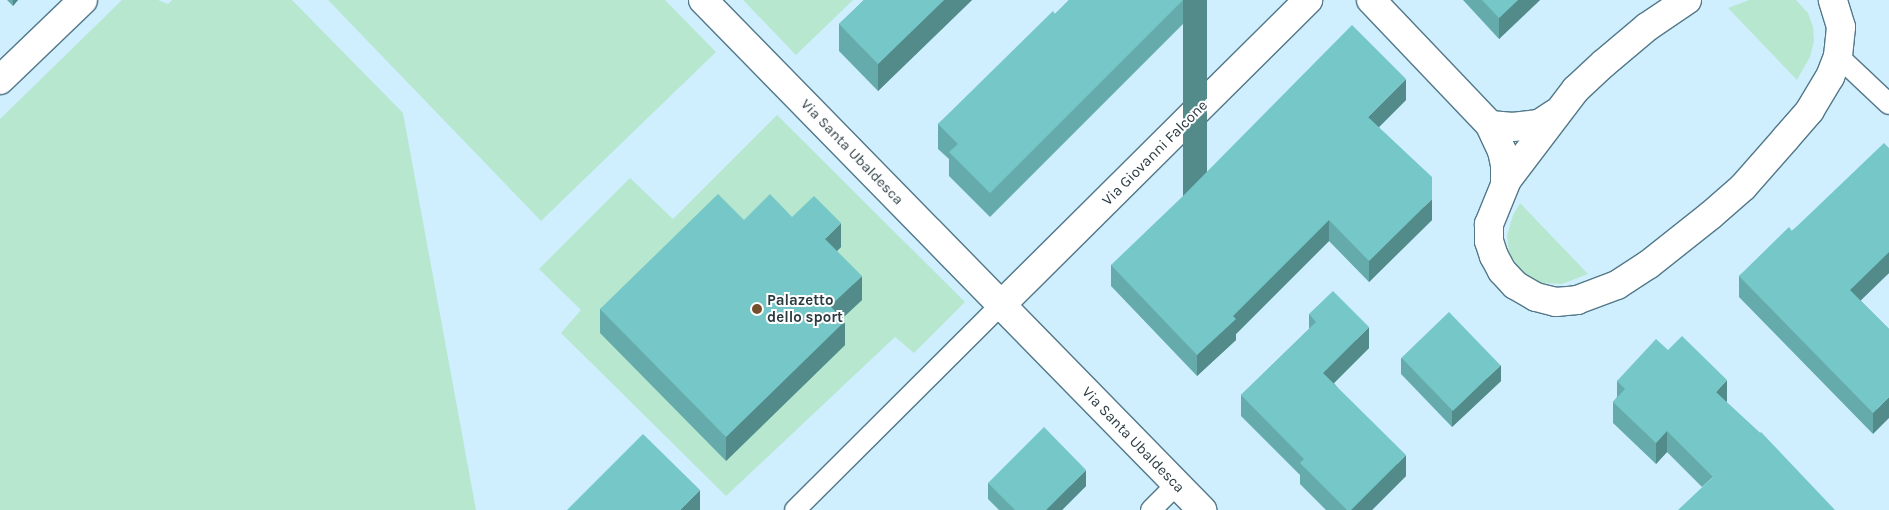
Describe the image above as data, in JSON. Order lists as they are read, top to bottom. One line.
{"streets":{"street":["Via Santa Ubaldesca","Via Giovanni Falcone"]},"crossings":[["Via Santa Ubaldesca","Via Giovanni Falcone"]],"places":["Palazetto dello sport"]}
